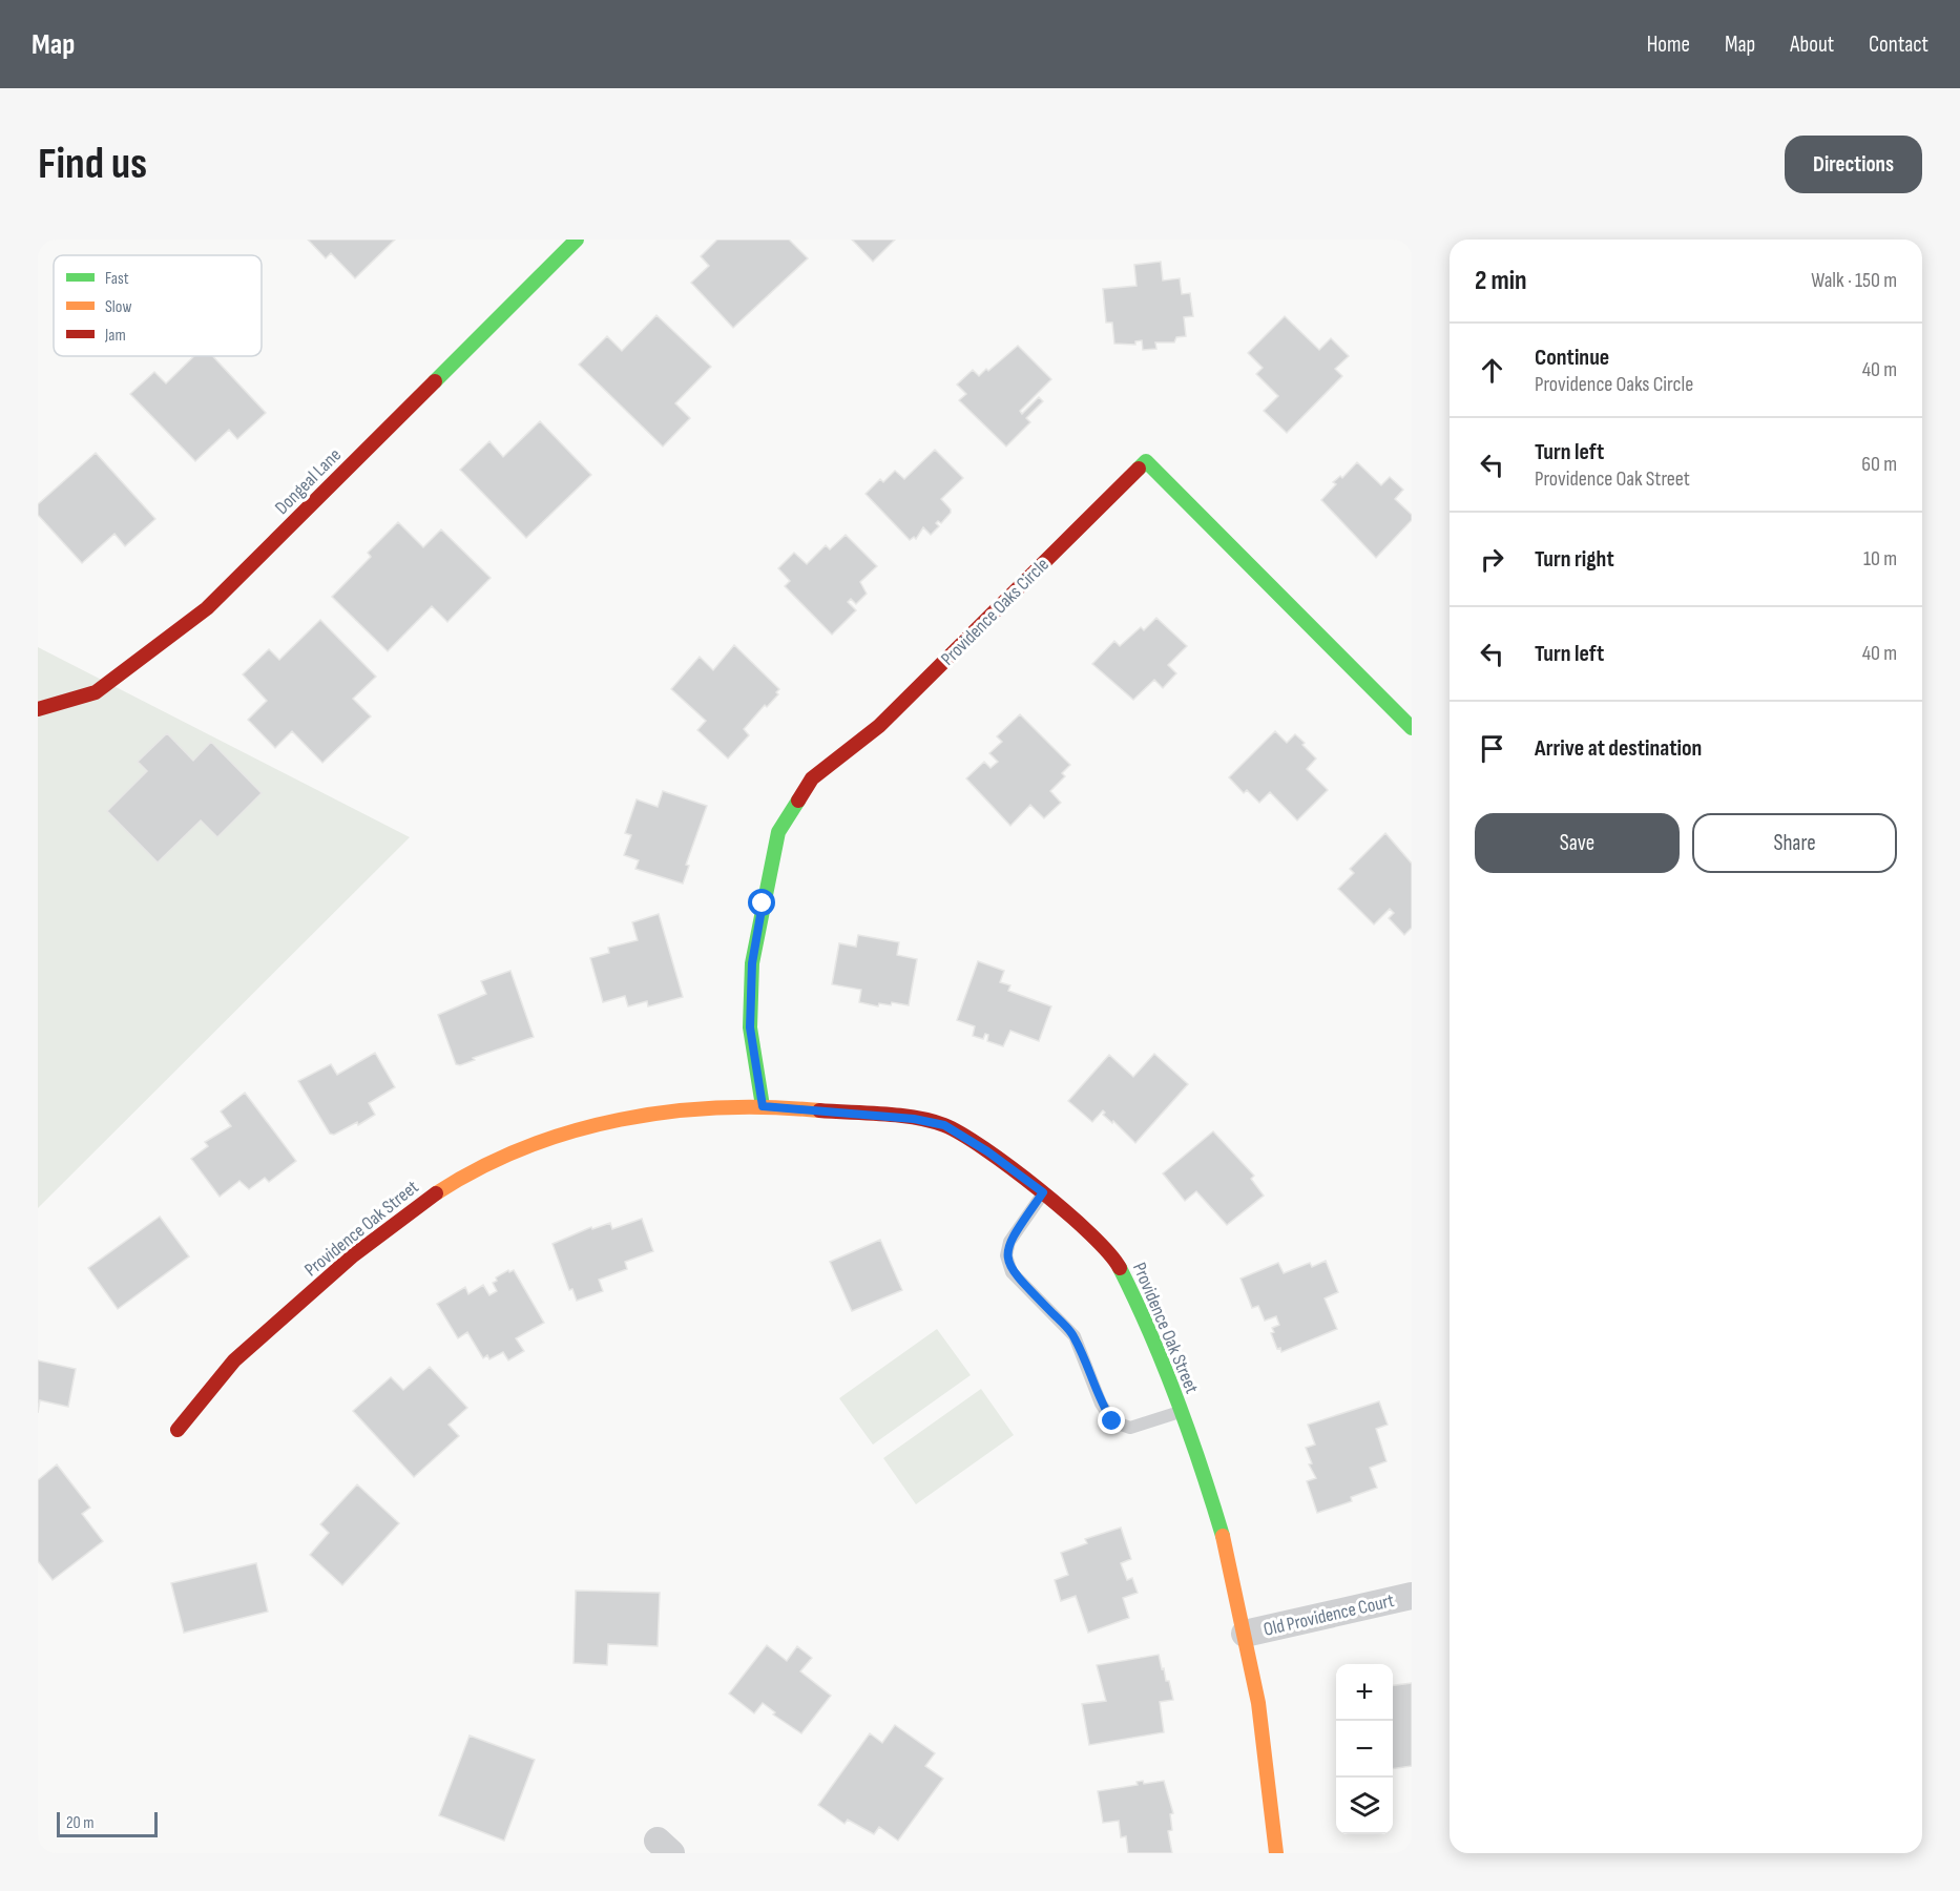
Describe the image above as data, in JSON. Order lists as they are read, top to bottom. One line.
{"streets":{"street":["Dongeal Lane","Providence Oaks Circle","Providence Oak Street","Old Providence Court"]},"crossings":[["Providence Oaks Circle","Providence Oak Street"],["Providence Oak Street","Old Providence Court"]],"legend":["Fast","Slow","Jam"],"scale_bar":"20 m","page":{"header":"Map","nav":["Home","Map","About","Contact"],"buttons":["Directions",["Save","Share"]],"title":"Find us","heading":["2 min","Walk · 150 m"],"list":[["Continue","Providence Oaks Circle","40 m"],["Turn left","Providence Oak Street","60 m"],["Turn right","10 m"],["Turn left","40 m"],"Arrive at destination"],"map_buttons":["+","−"],"scale":"20 m"}}
